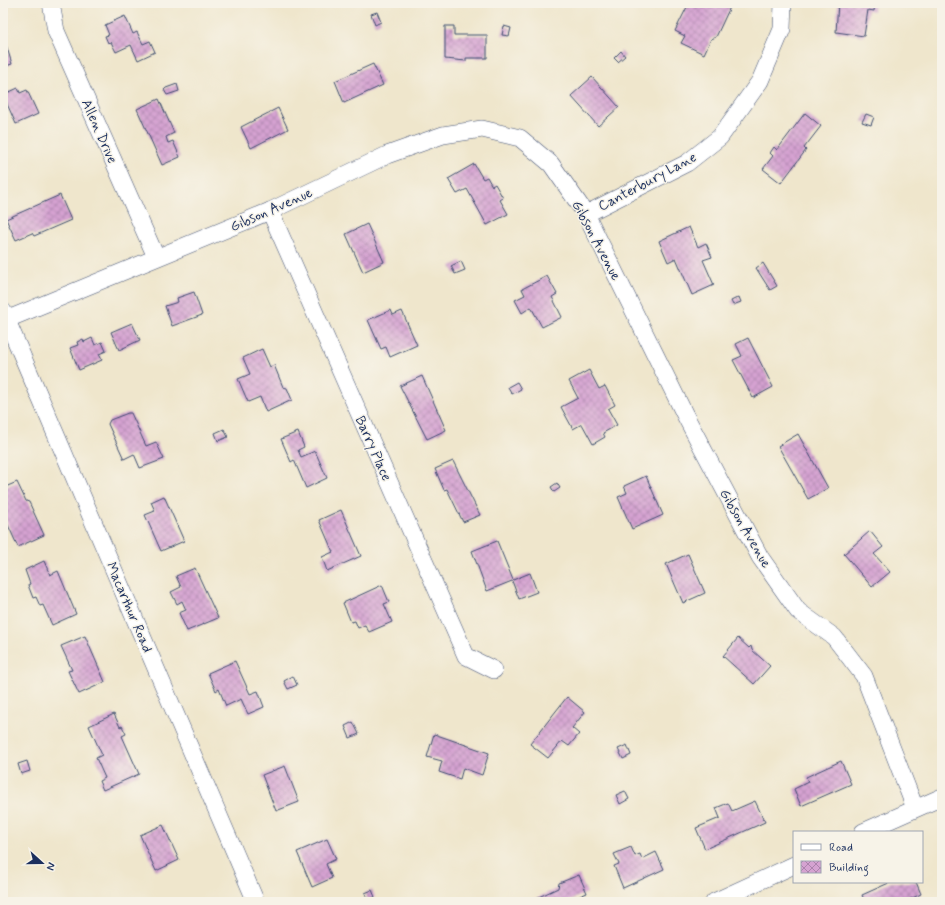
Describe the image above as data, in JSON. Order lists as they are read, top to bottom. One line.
{"streets":{"street":["Allen Drive","Canterbury Lane","Gibson Avenue","Barry Place","Macarthur Road"]},"crossings":[["Allen Drive","Gibson Avenue"],["Canterbury Lane","Gibson Avenue"],["Gibson Avenue","Barry Place"],["Gibson Avenue","Macarthur Road"]],"legend":["Road","Building"],"north":"right"}
